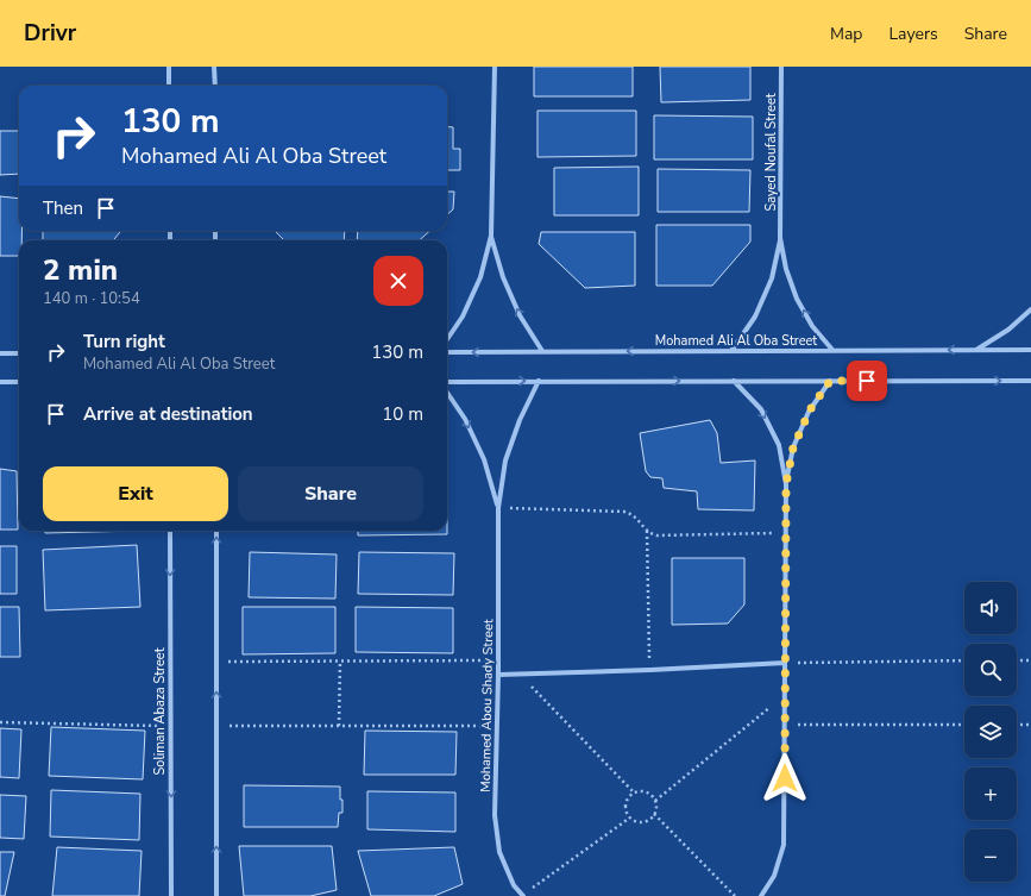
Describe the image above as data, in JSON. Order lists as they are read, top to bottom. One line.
{"streets":{"street":["Sayed Noufal Street","Mohamed Ali Al Oba Street","Mohamed Abou Shady Street","Soliman Abaza Street"]},"crossings":[["Sayed Noufal Street","Mohamed Ali Al Oba Street"]],"one_way":["Soliman Abaza Street"],"page":{"header":"Drivr","nav":["Map","Layers","Share"],"turn":["130 m","Mohamed Ali Al Oba Street"],"then":"Then","heading":["2 min","140 m · 10:54"],"list":[{"name":"Turn right","note":"Mohamed Ali Al Oba Street","value":"130 m"},{"name":"Arrive at destination","value":"10 m"}],"buttons":["Exit","Share"],"map_buttons":["+","−"]}}
